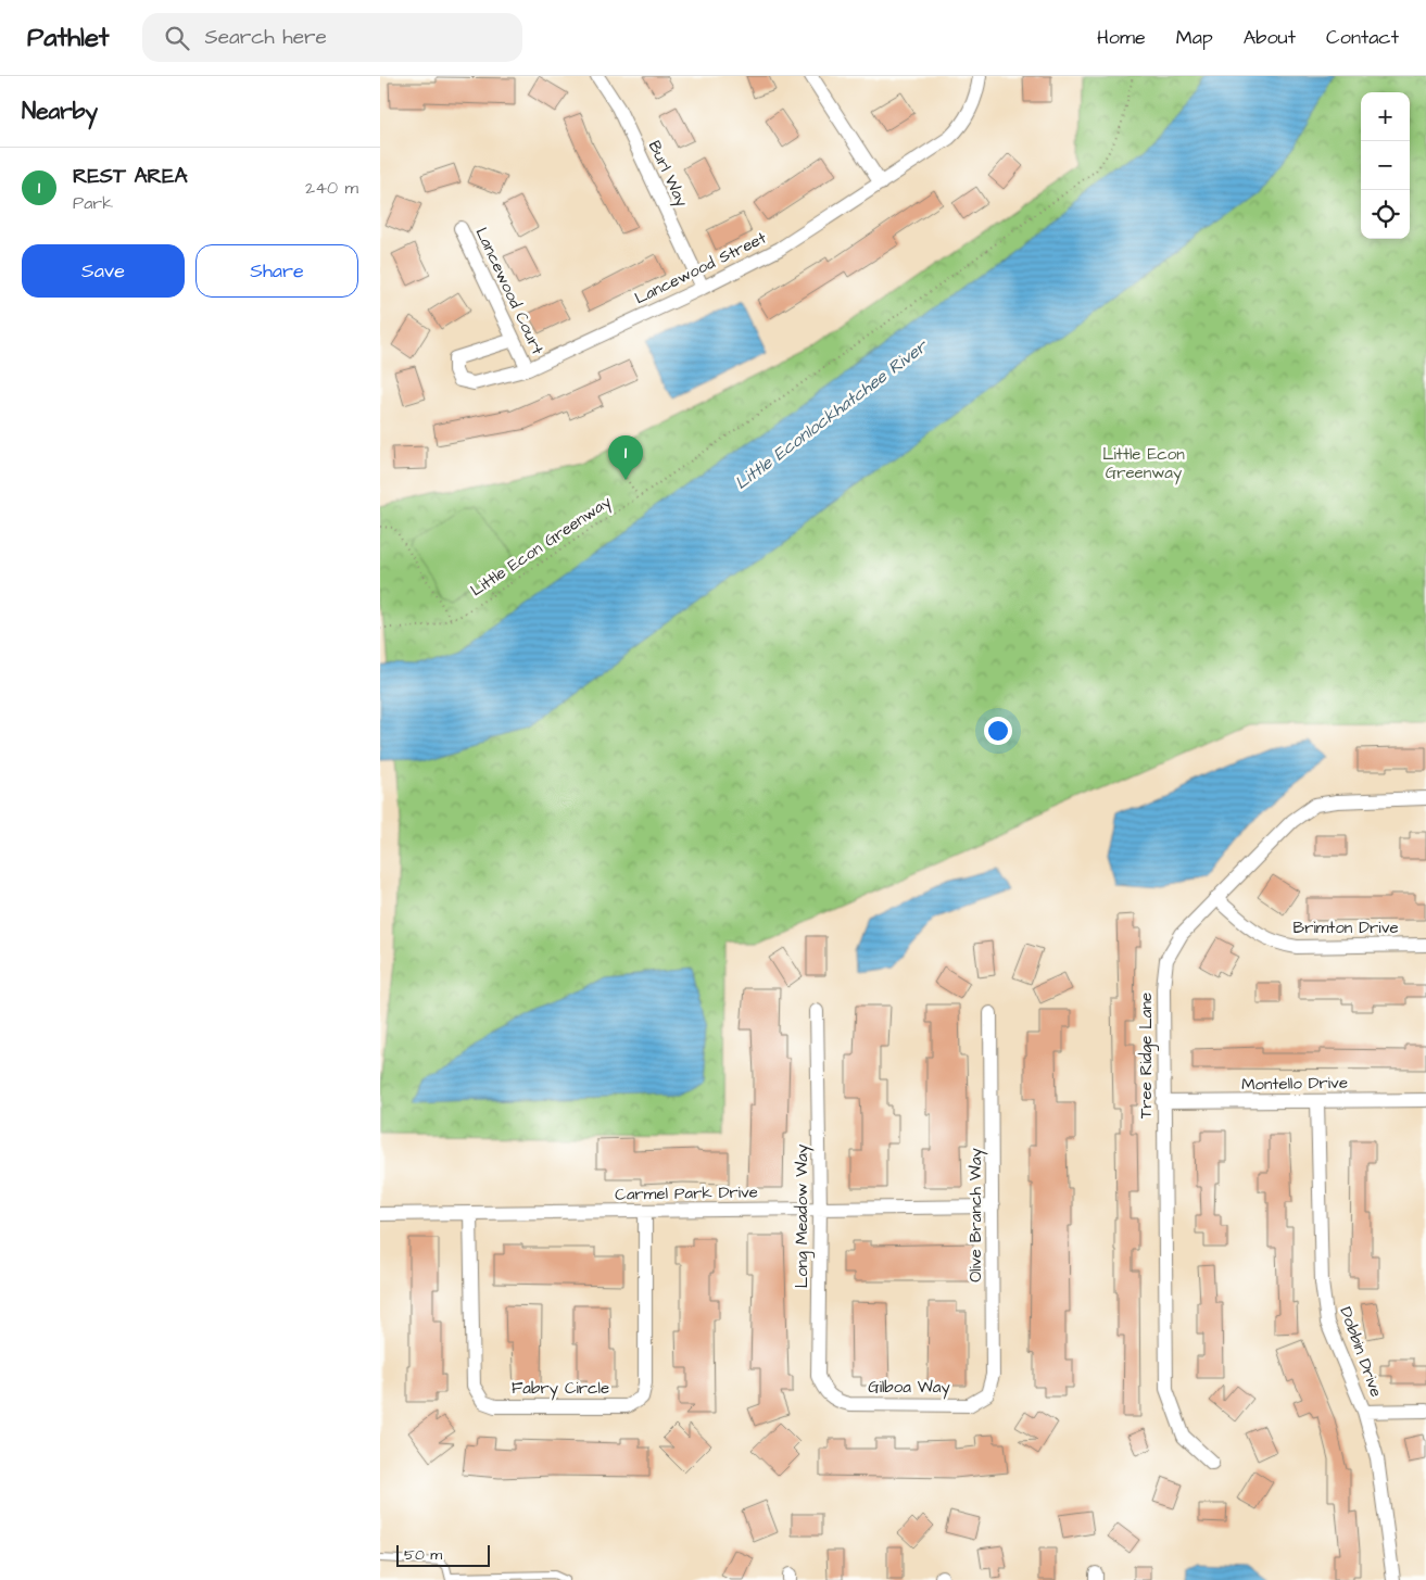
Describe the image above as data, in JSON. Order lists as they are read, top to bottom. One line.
{"streets":{"street":["Burl Way","Lancewood Street","Lancewood Court","Brimton Drive","Tree Ridge Lane","Montello Drive","Carmel Park Drive","Olive Branch Way","Long Meadow Way","Dobbin Drive","Gilboa Way","Fabry Circle"],"path":["Little Econ Greenway"]},"crossings":[["Burl Way","Lancewood Street"],["Lancewood Street","Lancewood Court"],["Brimton Drive","Tree Ridge Lane"],["Tree Ridge Lane","Montello Drive"],["Montello Drive","Dobbin Drive"],["Carmel Park Drive","Olive Branch Way"],["Carmel Park Drive","Long Meadow Way"],["Carmel Park Drive","Fabry Circle"],["Olive Branch Way","Gilboa Way"],["Long Meadow Way","Gilboa Way"]],"water":["Little Econlockhatchee River"],"parks":["Little Econ Greenway"],"scale_bar":"50 m","page":{"header":"Pathlet","search":"Search here","nav":["Home","Map","About","Contact"],"heading":"Nearby","map_buttons":["+","−"],"list":[{"mark":"1","name":"REST AREA","note":"Park","value":"240 m"}],"buttons":["Save","Share"],"pins":"1","scale":"50 m"}}
